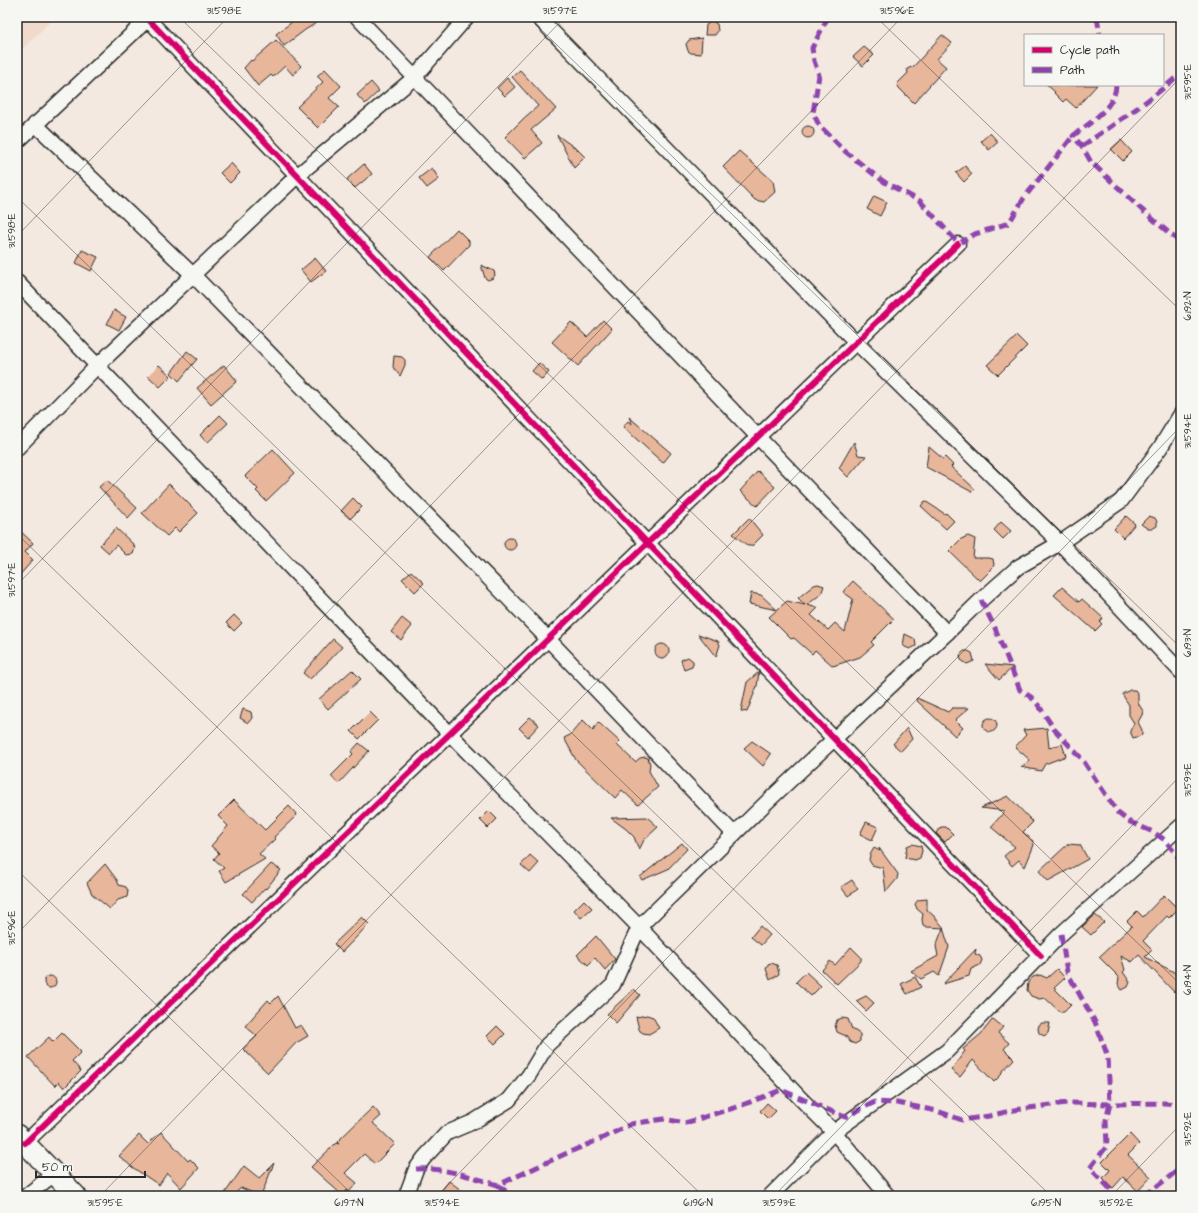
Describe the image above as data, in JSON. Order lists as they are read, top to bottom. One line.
{"legend":["Cycle path","Path"],"scale_bar":"50 m","coordinates":["31.598°E","31.597°E","31.596°E","31.595°E","6.192°N","31.594°E","6.193°N","31.593°E","6.194°N","31.592°E","6.197°N","6.196°N","6.195°N"]}
